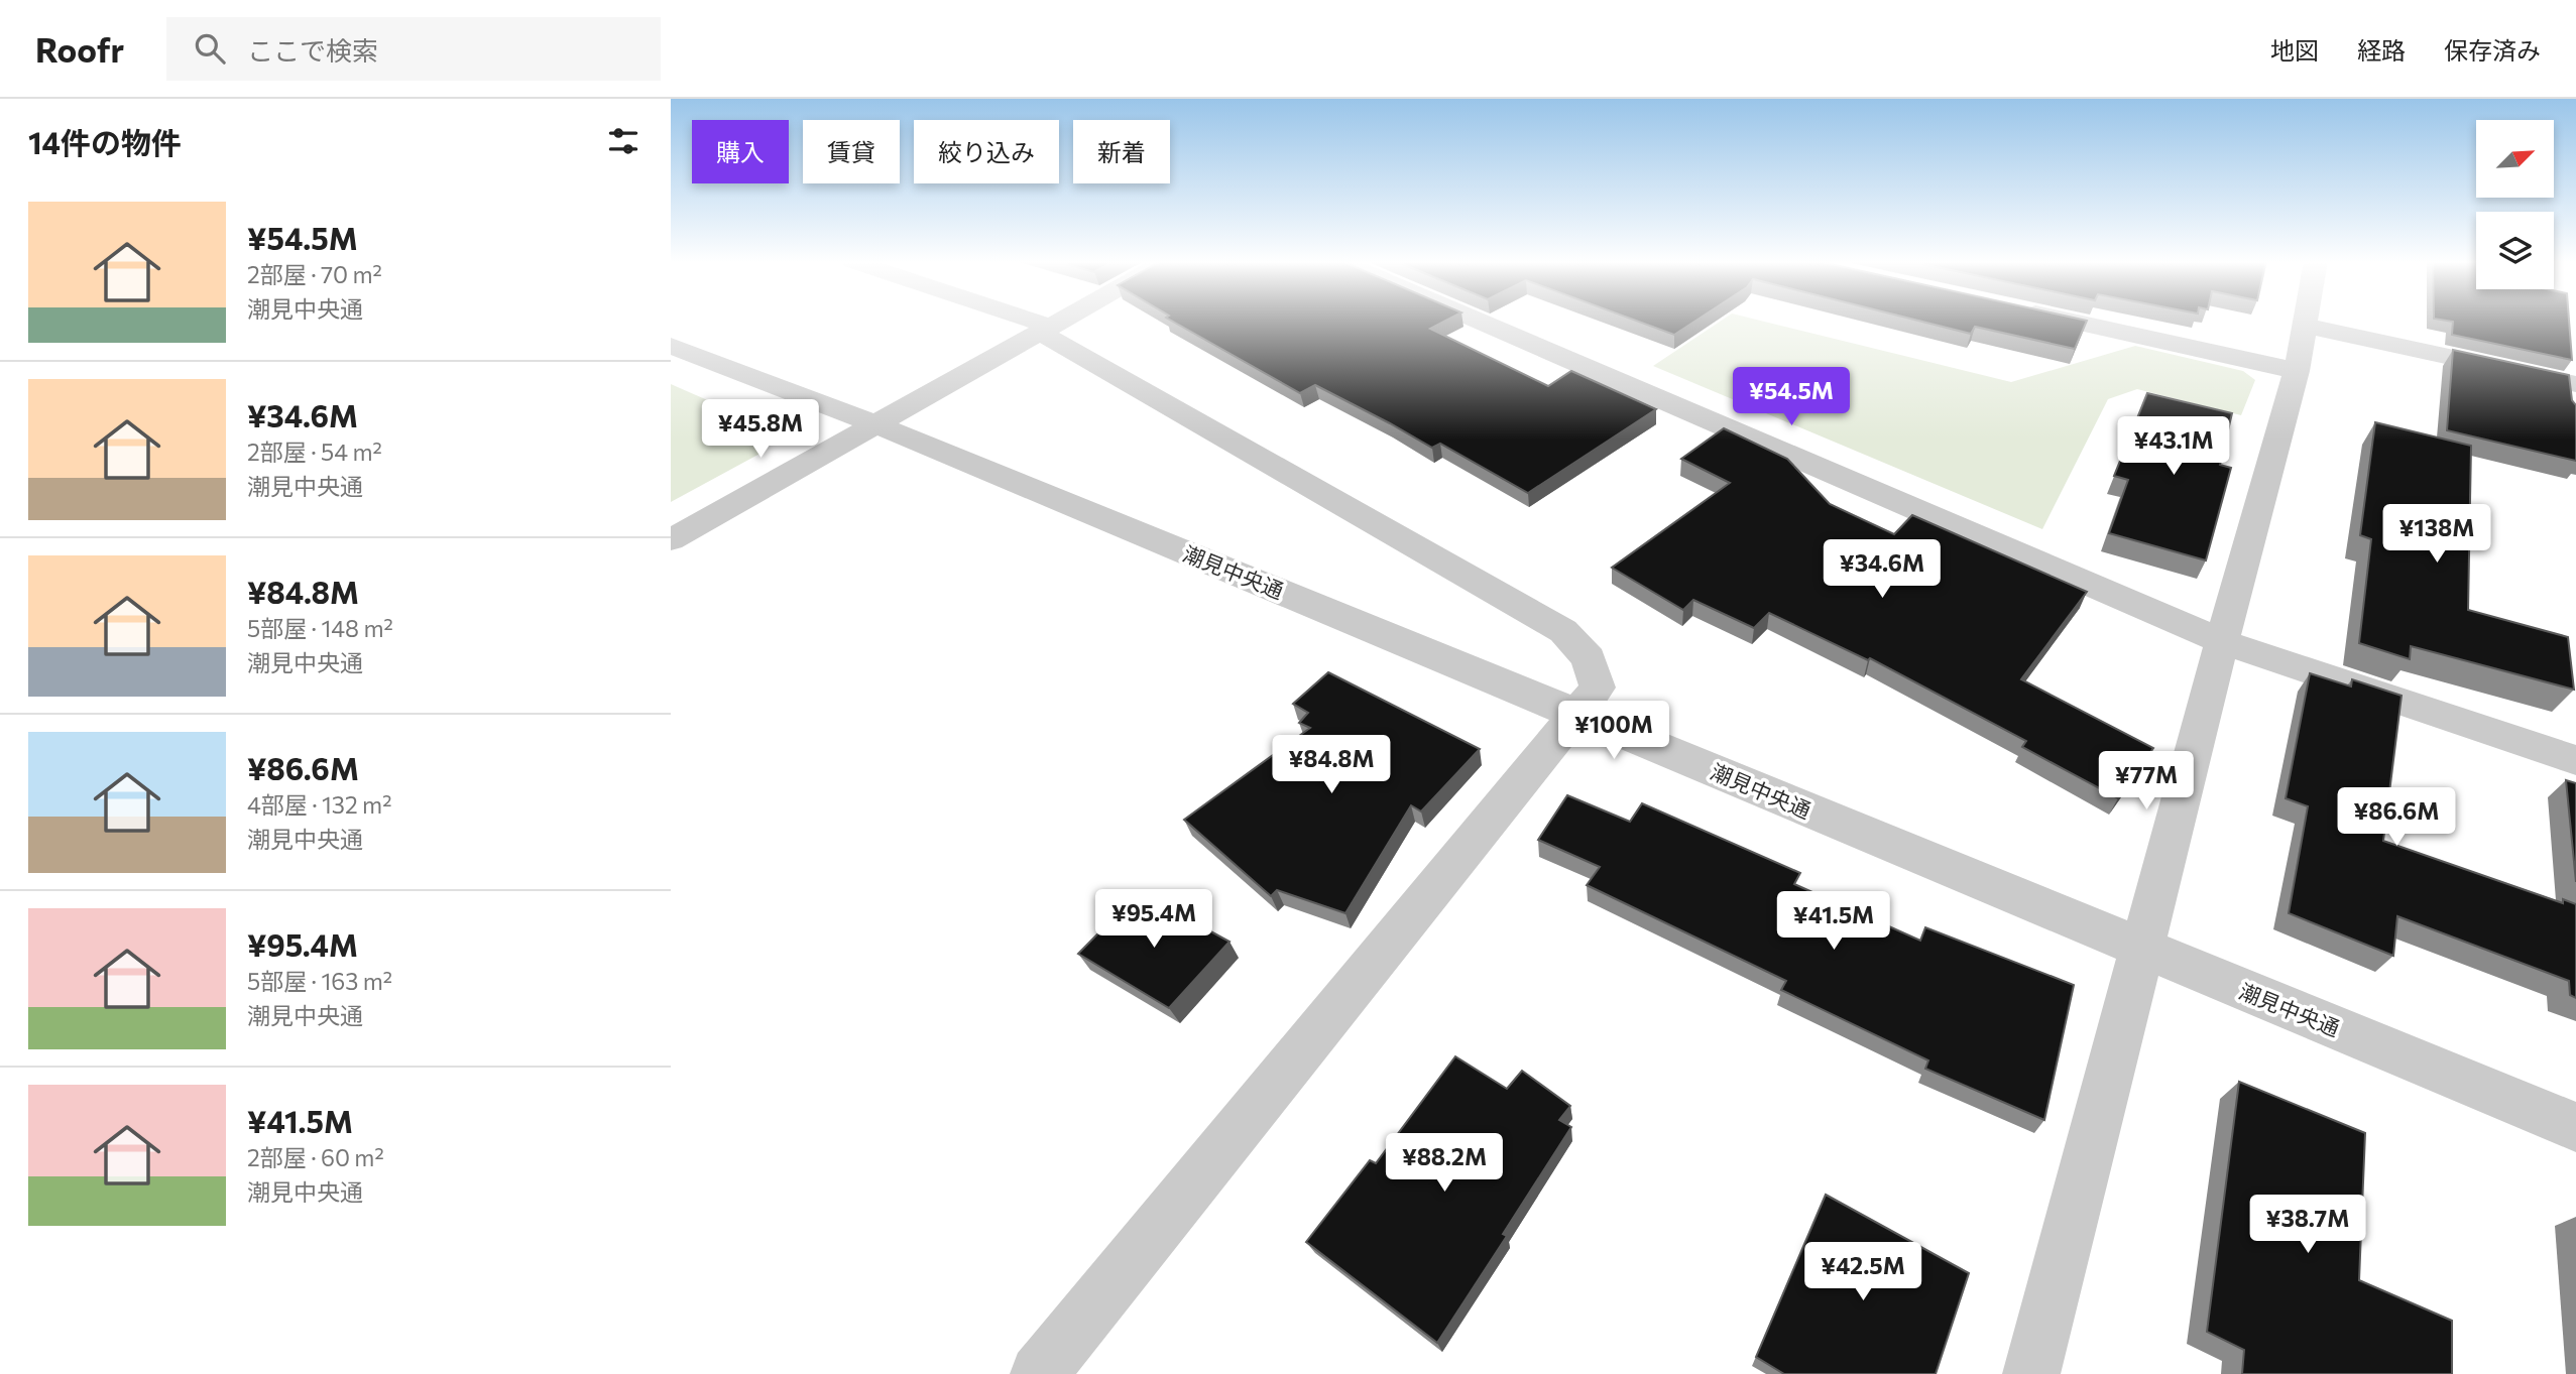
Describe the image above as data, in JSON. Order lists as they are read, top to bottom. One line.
{"streets":{"street":["潮見中央通"]},"north":"top right","page":{"header":"Roofr","search":"ここで検索","nav":["地図","経路","保存済み"],"heading":"14件の物件","chip":["購入","賃貸","絞り込み","新着"],"list":[{"name":"¥54.5M","note":"2部屋 · 70 m² · 潮見中央通"},{"name":"¥34.6M","note":"2部屋 · 54 m² · 潮見中央通"},{"name":"¥84.8M","note":"5部屋 · 148 m² · 潮見中央通"},{"name":"¥86.6M","note":"4部屋 · 132 m² · 潮見中央通"},{"name":"¥95.4M","note":"5部屋 · 163 m² · 潮見中央通"},{"name":"¥41.5M","note":"2部屋 · 60 m² · 潮見中央通"}],"price":["¥54.5M","¥45.8M","¥43.1M","¥138M","¥34.6M","¥100M","¥84.8M","¥77M","¥86.6M","¥95.4M","¥41.5M","¥88.2M","¥38.7M","¥42.5M"]}}
